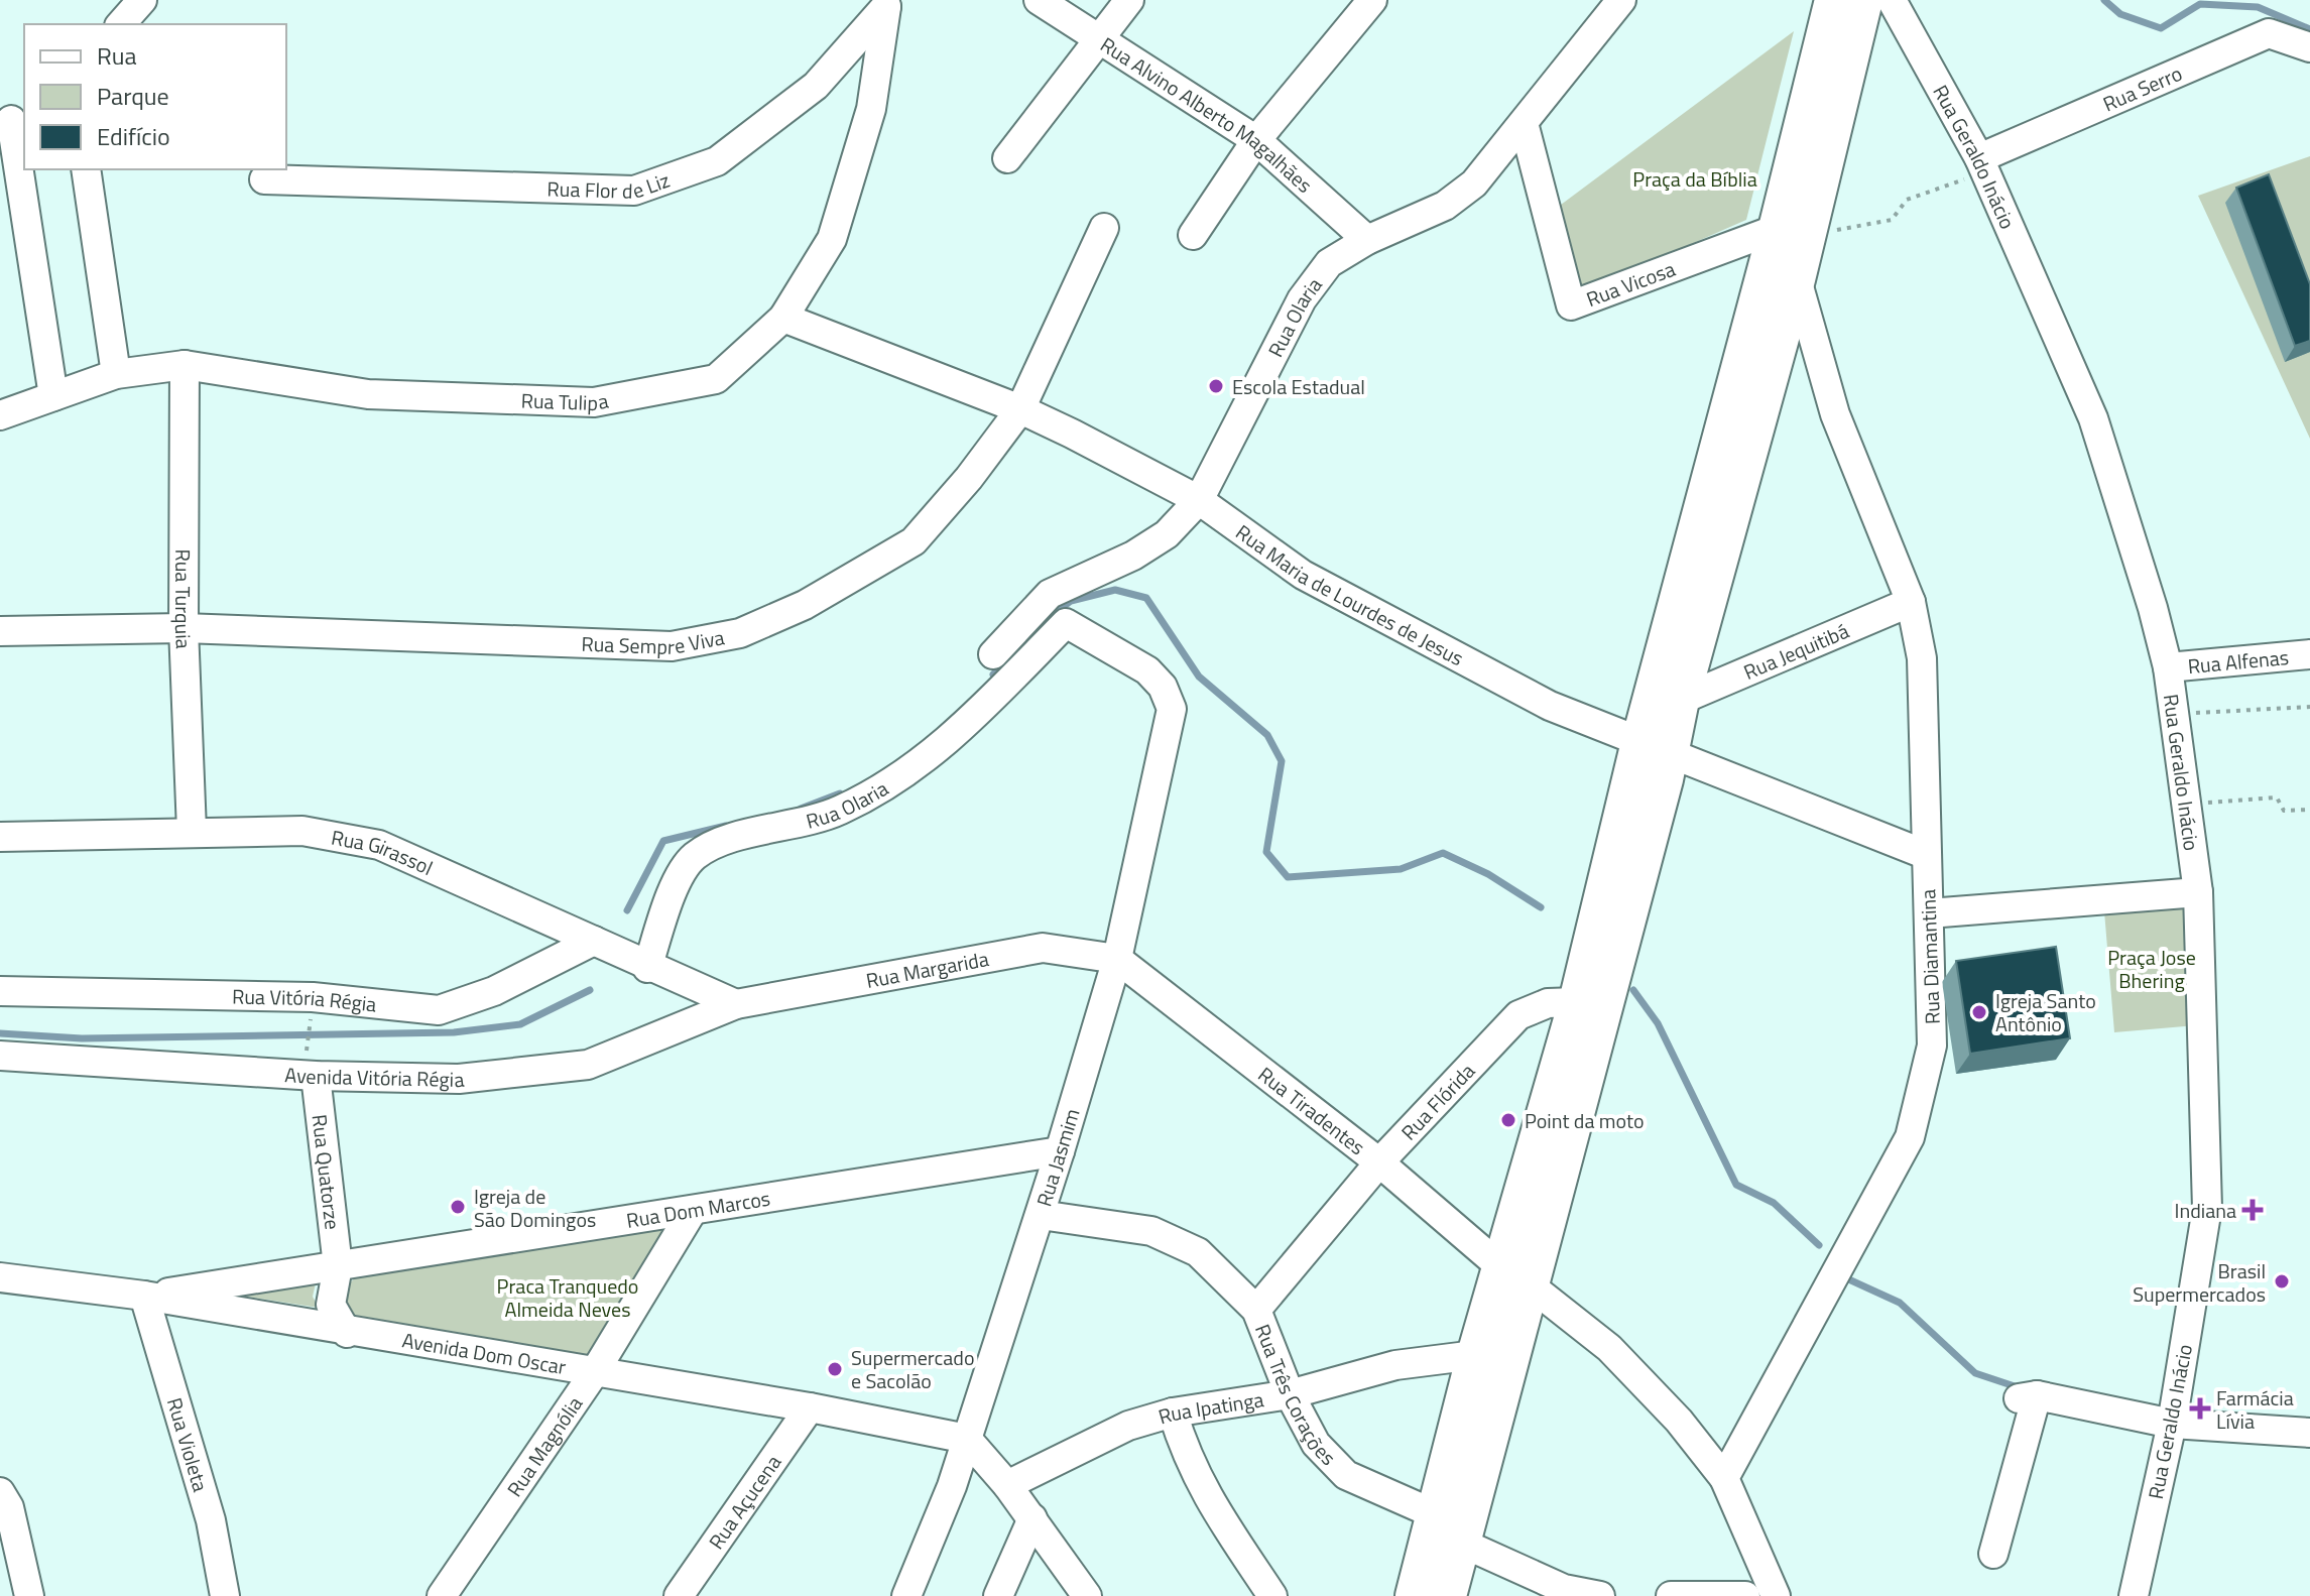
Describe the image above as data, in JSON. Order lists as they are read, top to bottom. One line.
{"streets":{"street":["Rua Serro","Rua Alvino Alberto Magalhães","Rua Geraldo Inácio","Rua Flor de Liz","Rua Vicosa","Rua Olaria","Rua Tulipa","Rua Maria de Lourdes de Jesus","Rua Turquia","Rua Sempre Viva","Rua Jequitibá","Rua Alfenas","Rua Girassol","Rua Diamantina","Rua Margarida","Rua Vitória Régia","Avenida Vitória Régia","Rua Flórida","Rua Tiradentes","Rua Jasmim","Rua Quatorze","Rua Dom Marcos","Avenida Dom Oscar","Rua Três Corações","Rua Ipatinga","Rua Violeta","Rua Magnólia","Rua Açucena"]},"crossings":[["Rua Serro","Rua Geraldo Inácio"],["Rua Alvino Alberto Magalhães","Rua Olaria"],["Rua Geraldo Inácio","Rua Alfenas"],["Rua Flor de Liz","Rua Tulipa"],["Rua Vicosa","Rua Olaria"],["Rua Olaria","Rua Maria de Lourdes de Jesus"],["Rua Olaria","Rua Girassol"],["Rua Olaria","Rua Jasmim"],["Rua Tulipa","Rua Maria de Lourdes de Jesus"],["Rua Tulipa","Rua Turquia"],["Rua Maria de Lourdes de Jesus","Rua Sempre Viva"],["Rua Maria de Lourdes de Jesus","Rua Diamantina"],["Rua Turquia","Rua Sempre Viva"],["Rua Turquia","Rua Girassol"],["Rua Jequitibá","Rua Diamantina"],["Rua Girassol","Rua Margarida"],["Rua Girassol","Rua Vitória Régia"],["Rua Girassol","Avenida Vitória Régia"],["Rua Margarida","Avenida Vitória Régia"],["Rua Margarida","Rua Tiradentes"],["Rua Margarida","Rua Jasmim"],["Avenida Vitória Régia","Rua Quatorze"],["Rua Flórida","Rua Tiradentes"],["Rua Flórida","Rua Três Corações"],["Rua Tiradentes","Rua Jasmim"],["Rua Jasmim","Rua Dom Marcos"],["Rua Jasmim","Avenida Dom Oscar"],["Rua Jasmim","Rua Três Corações"],["Rua Quatorze","Rua Dom Marcos"],["Rua Quatorze","Avenida Dom Oscar"],["Rua Dom Marcos","Avenida Dom Oscar"],["Rua Dom Marcos","Rua Violeta"],["Rua Dom Marcos","Rua Magnólia"],["Avenida Dom Oscar","Rua Violeta"],["Avenida Dom Oscar","Rua Magnólia"],["Avenida Dom Oscar","Rua Açucena"],["Rua Três Corações","Rua Ipatinga"]],"parks":["Praça da Bíblia","Praça Jose Bhering","Praca Tranquedo Almeida Neves"],"places":{"other":["Escola Estadual","Igreja Santo Antônio","Point da moto","Igreja de São Domingos","Brasil Supermercados","Supermercado e Sacolão"],"health":["Indiana","Farmácia Lívia"]},"legend":["Rua","Parque","Edifício"]}
